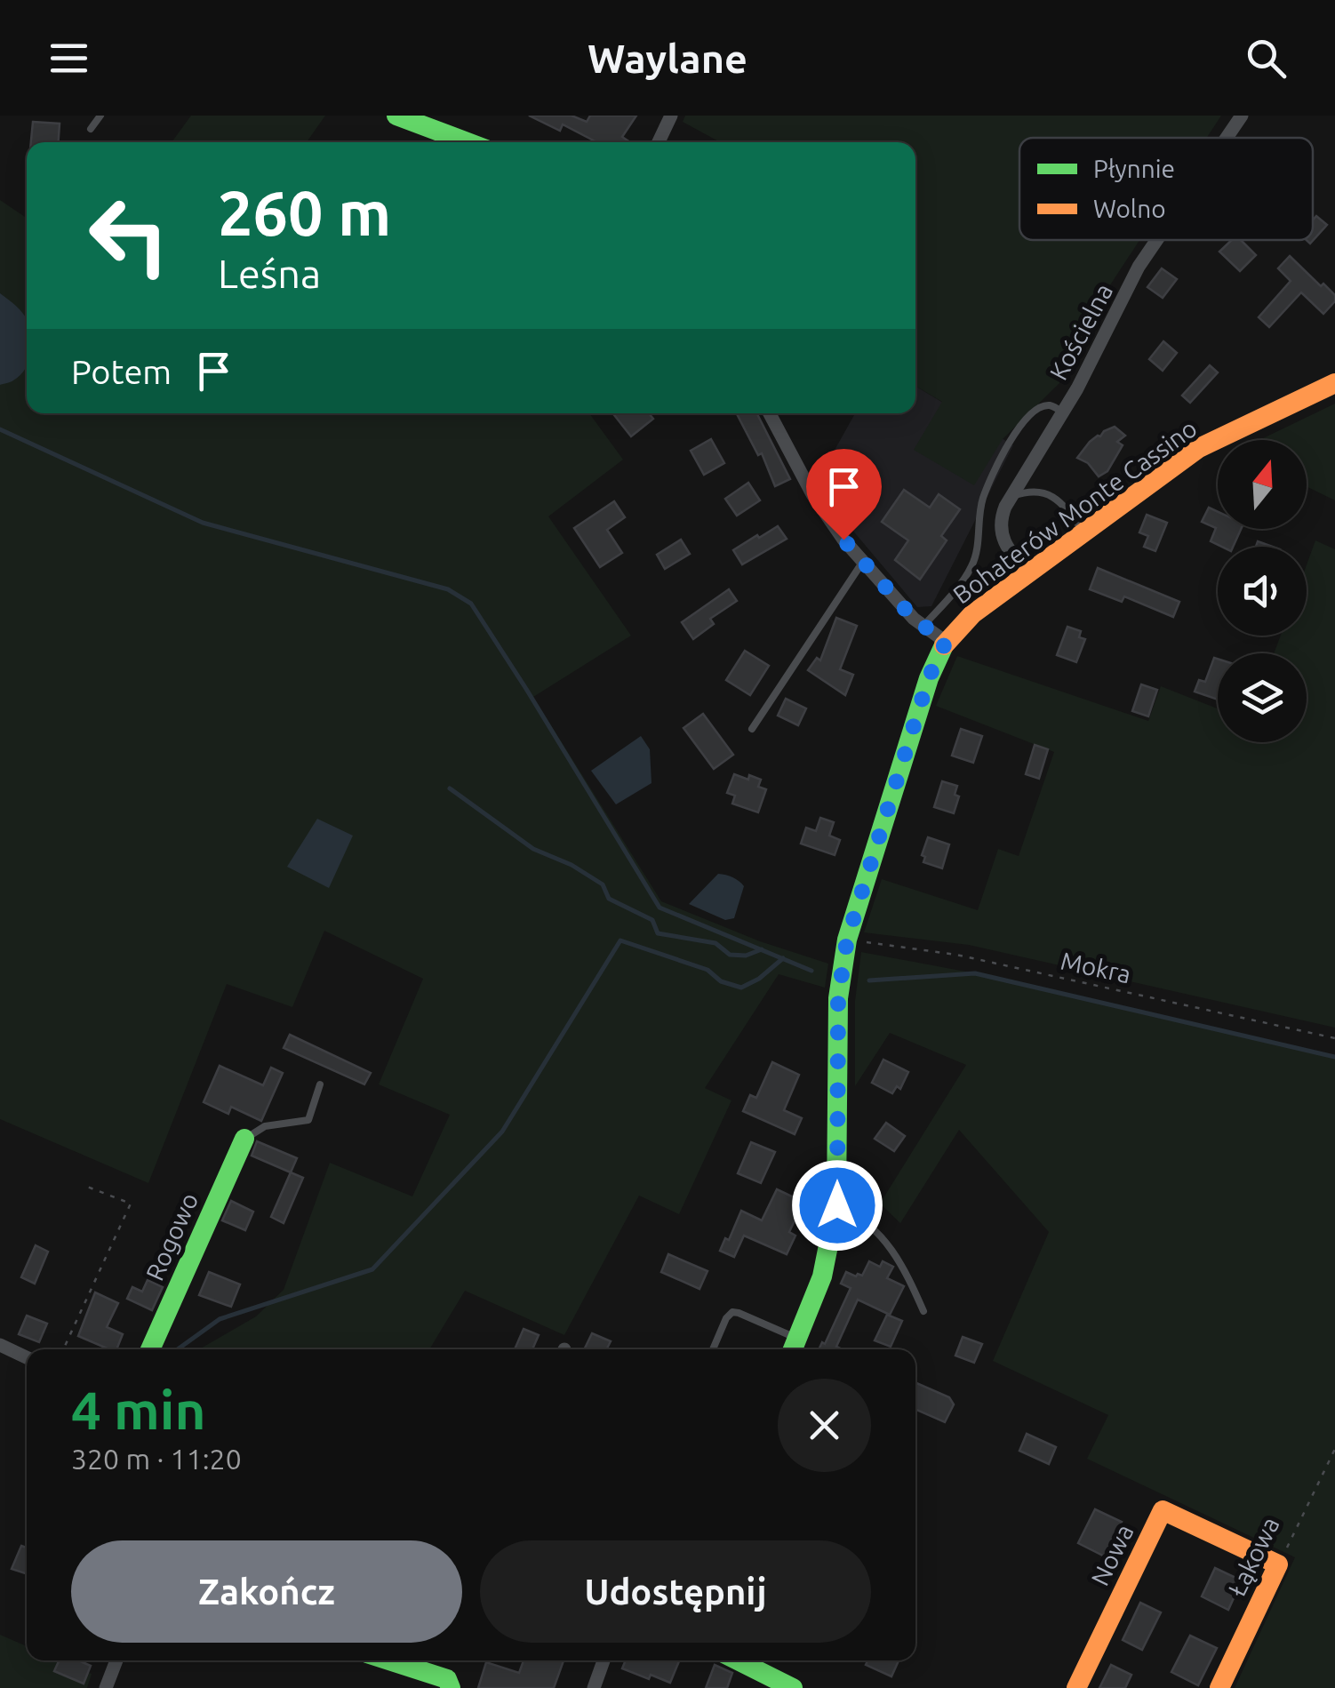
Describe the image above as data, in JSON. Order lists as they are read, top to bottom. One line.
{"streets":{"street":["Kościelna","Bohaterów Monte Cassino","Rogowo","Nowa","Łąkowa"],"path":["Mokra"]},"crossings":[["Kościelna","Bohaterów Monte Cassino"],["Nowa","Łąkowa"]],"legend":["Płynnie","Wolno"],"north":"top","page":{"header":"Waylane","turn":["260 m","Leśna"],"then":"Potem","heading":["4 min","320 m · 11:20"],"buttons":["Zakończ","Udostępnij"]}}
